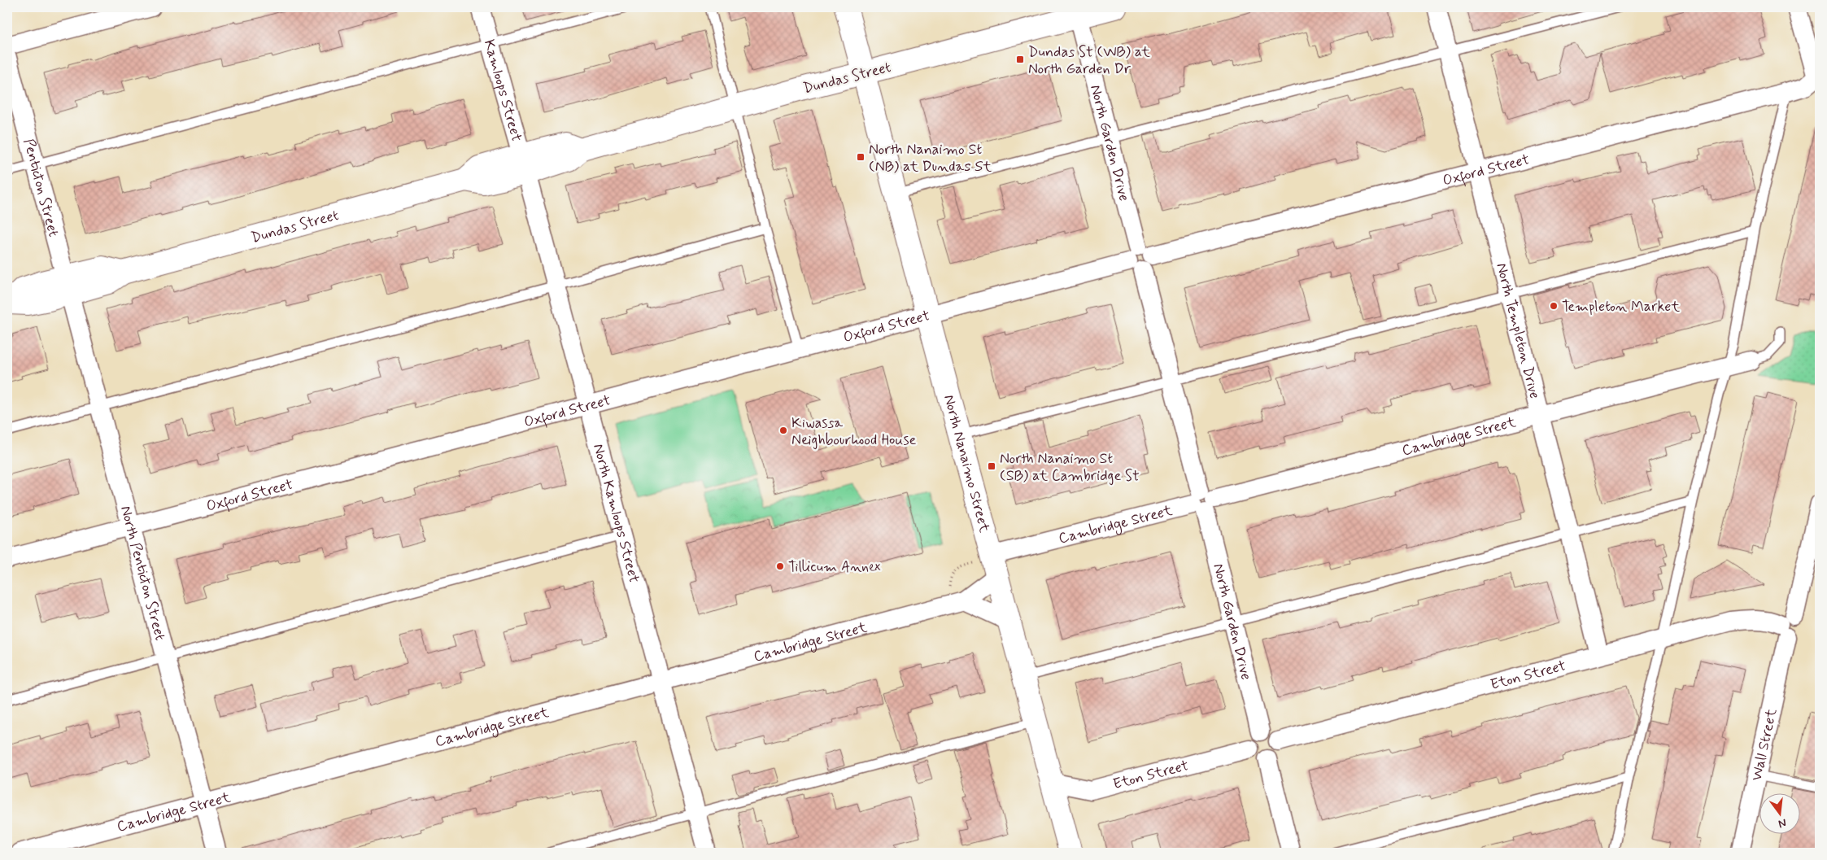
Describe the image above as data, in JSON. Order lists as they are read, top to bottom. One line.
{"streets":{"main road":["Dundas Street","North Nanaimo Street"],"street":["Kamloops Street","North Garden Drive","Oxford Street","Penticton Street","North Templeton Drive","Cambridge Street","North Kamloops Street","North Penticton Street","Eton Street","Wall Street"]},"crossings":[["Dundas Street","Kamloops Street"],["Dundas Street","North Garden Drive"],["Dundas Street","Penticton Street"],["Dundas Street","North Nanaimo Street"],["Dundas Street","North Kamloops Street"],["Dundas Street","North Penticton Street"],["Kamloops Street","North Kamloops Street"],["North Garden Drive","Oxford Street"],["North Garden Drive","Cambridge Street"],["North Garden Drive","Eton Street"],["Oxford Street","North Templeton Drive"],["Oxford Street","North Nanaimo Street"],["Oxford Street","North Kamloops Street"],["Oxford Street","North Penticton Street"],["Penticton Street","North Penticton Street"],["North Templeton Drive","Cambridge Street"],["North Templeton Drive","Eton Street"],["Cambridge Street","North Nanaimo Street"],["Cambridge Street","North Kamloops Street"],["Cambridge Street","North Penticton Street"],["North Nanaimo Street","Eton Street"],["Eton Street","Wall Street"]],"places":{"transit":["Dundas St (WB) at North Garden Dr","North Nanaimo St (NB) at Dundas St","North Nanaimo St (SB) at Cambridge St"],"other":["Templeton Market","Kiwassa Neighbourhood House","Tillicum Annex"]},"north":"bottom"}
